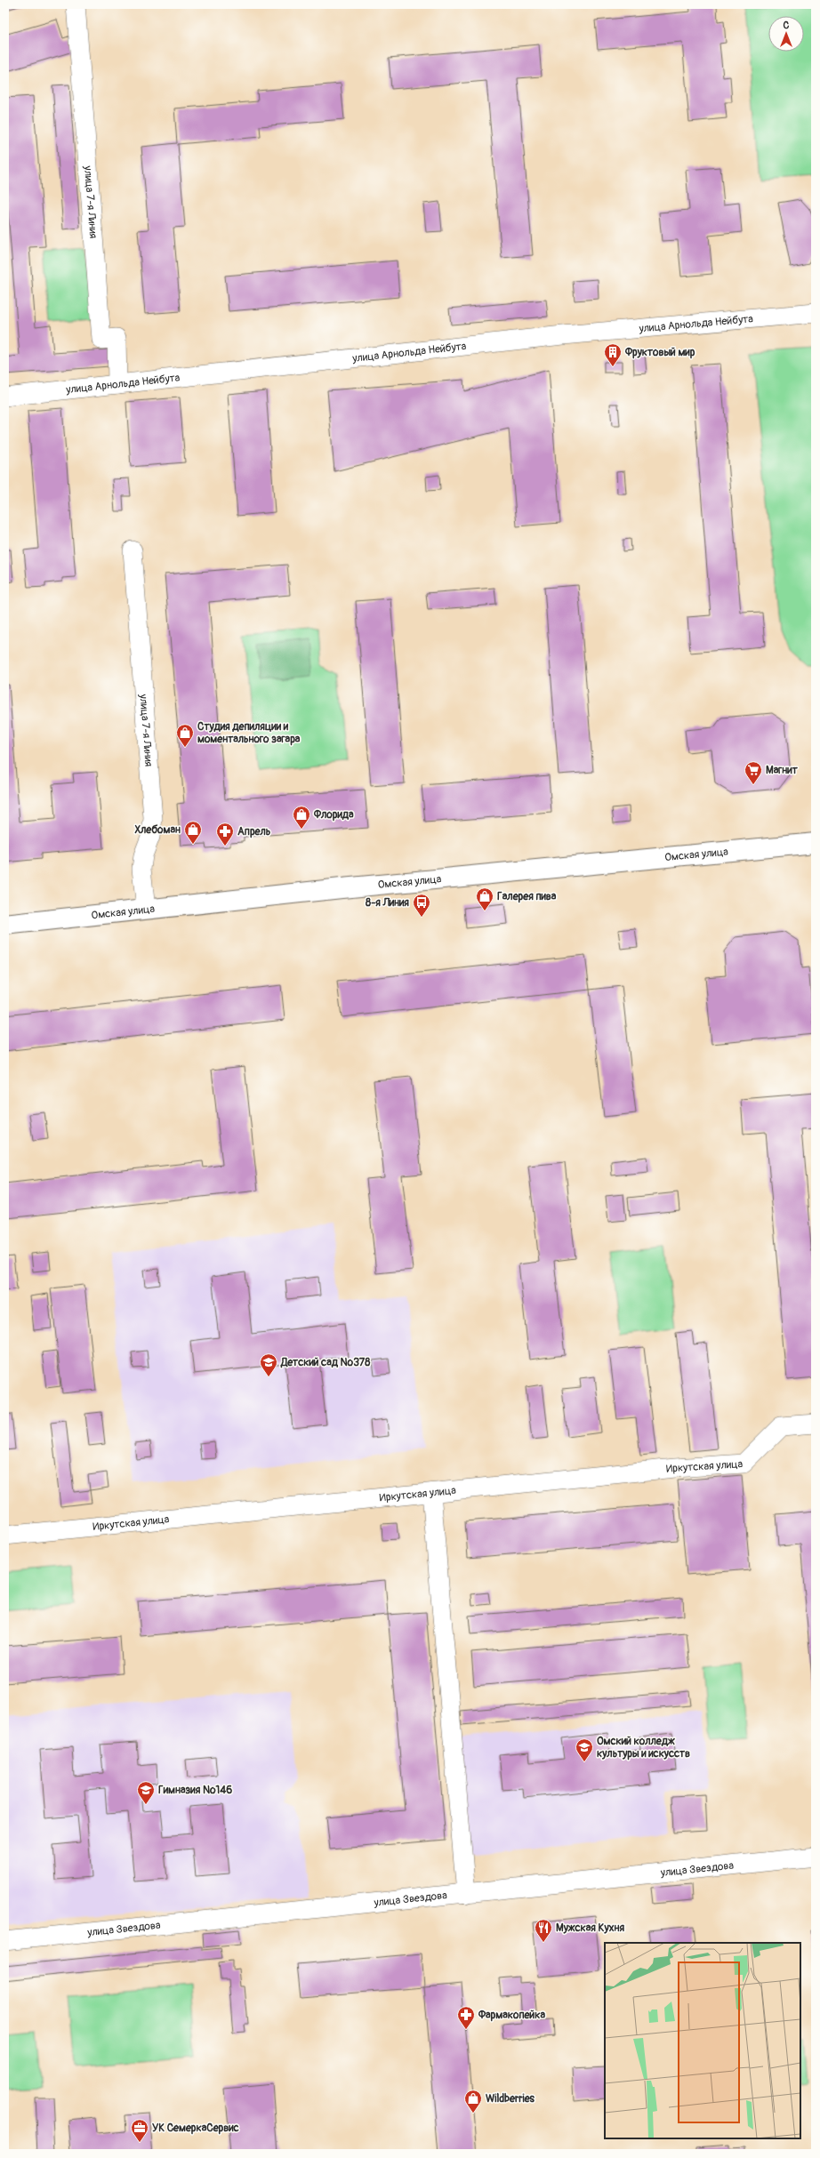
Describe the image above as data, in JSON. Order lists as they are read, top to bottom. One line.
{"streets":{"main road":["Омская улица"],"street":["улица 7-я Линия","улица Арнольда Нейбута","Иркутская улица","улица Звездова"]},"crossings":[["улица 7-я Линия","улица Арнольда Нейбута"],["улица 7-я Линия","Омская улица"]],"places":{"building":["Фруктовый мир"],"shop":["Студия депиляции и моментального загара","Флорида","Хлебоман","Галерея пива","Wildberries"],"supermarket":["Магнит"],"pharmacy":["Апрель","Фармакопейка"],"bus stop":["8-я Линия"],"school or university":["Детский сад №378","Омский колледж культуры и искусств","Гимназия №146"],"restaurant":["Мужская Кухня"],"office":["УК СемеркаСервис"]},"north":"top"}
